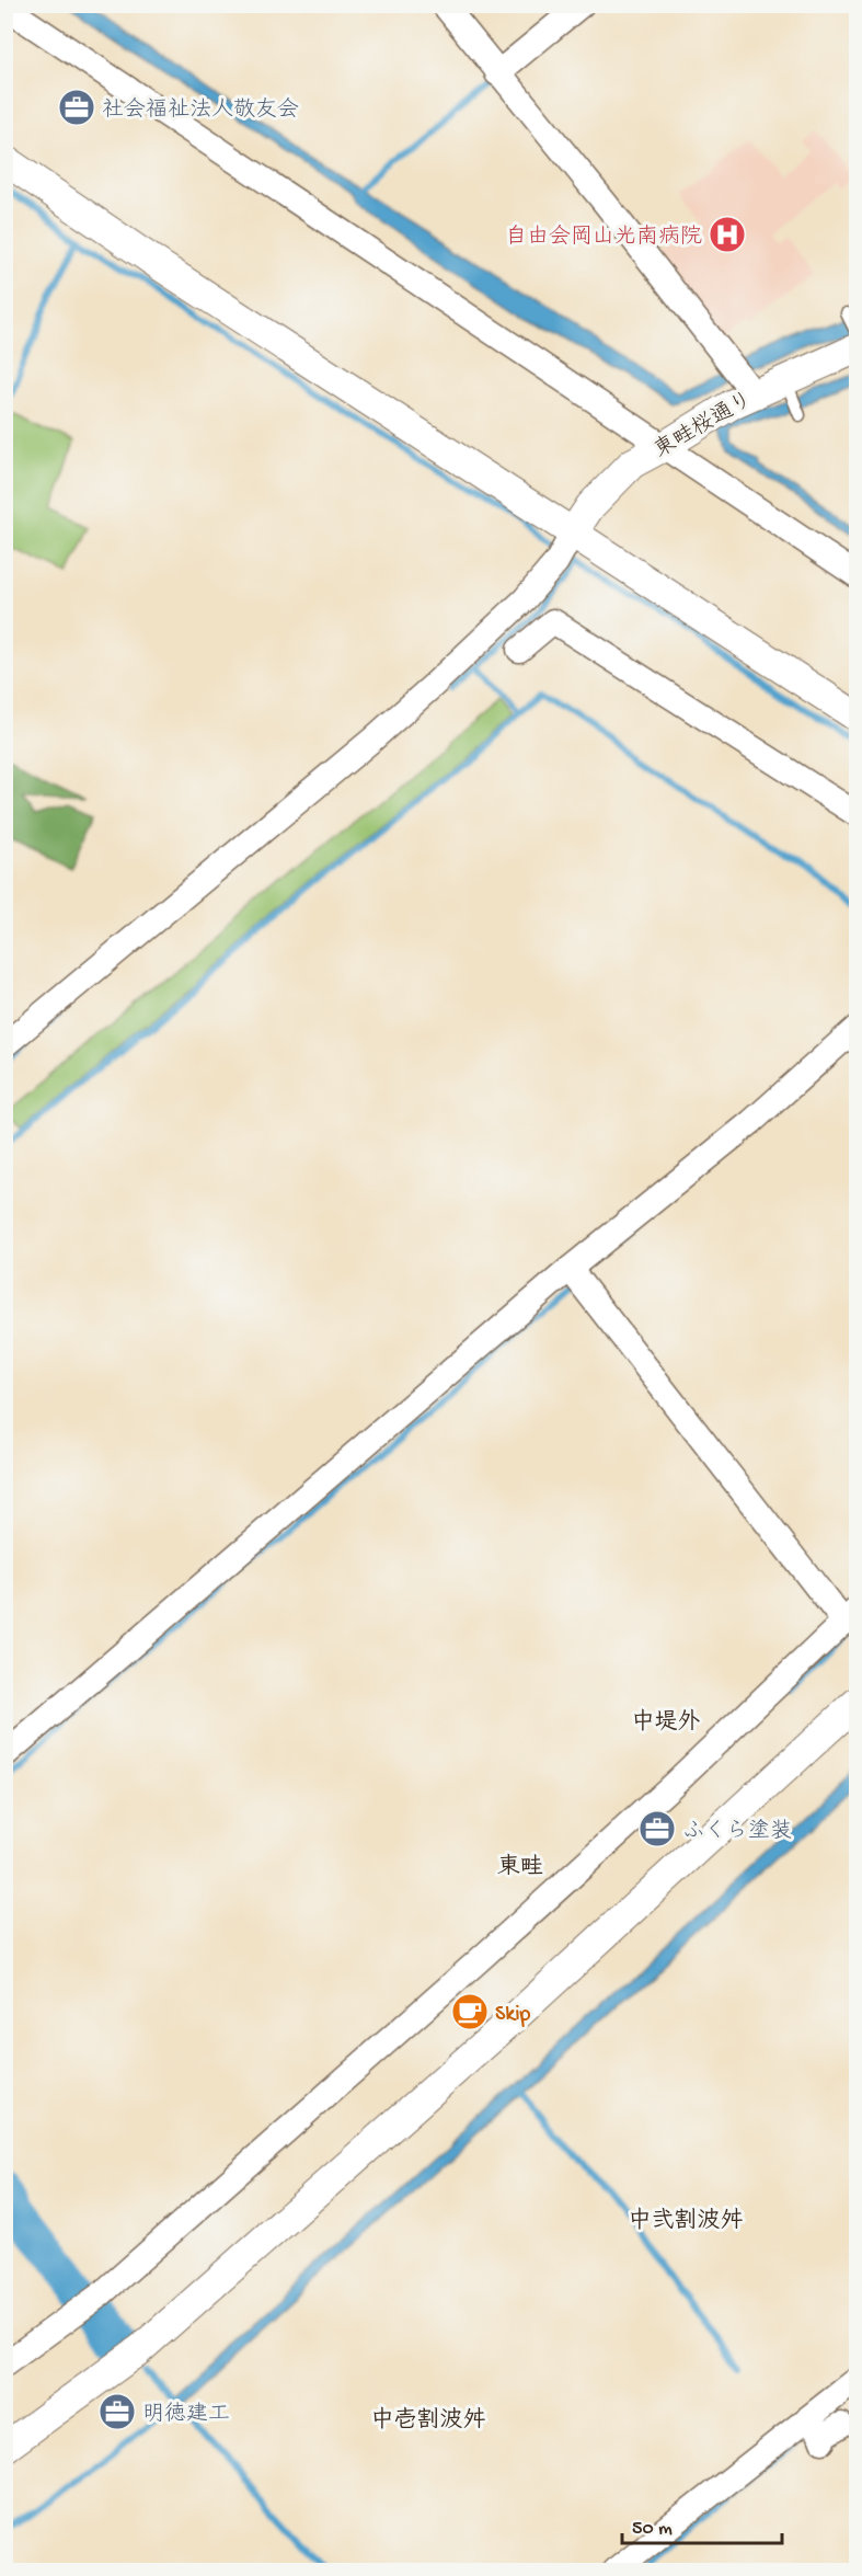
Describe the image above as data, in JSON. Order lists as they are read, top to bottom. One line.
{"streets":{"street":["東畦桜通り"]},"districts":["中堤外","東畦","中弐割波舛","中壱割波舛"],"places":{"office":["社会福祉法人敬友会","ふくら塗装","明徳建工"],"hospital":["自由会岡山光南病院"],"cafe":["Skip"]},"scale_bar":"50 m"}
